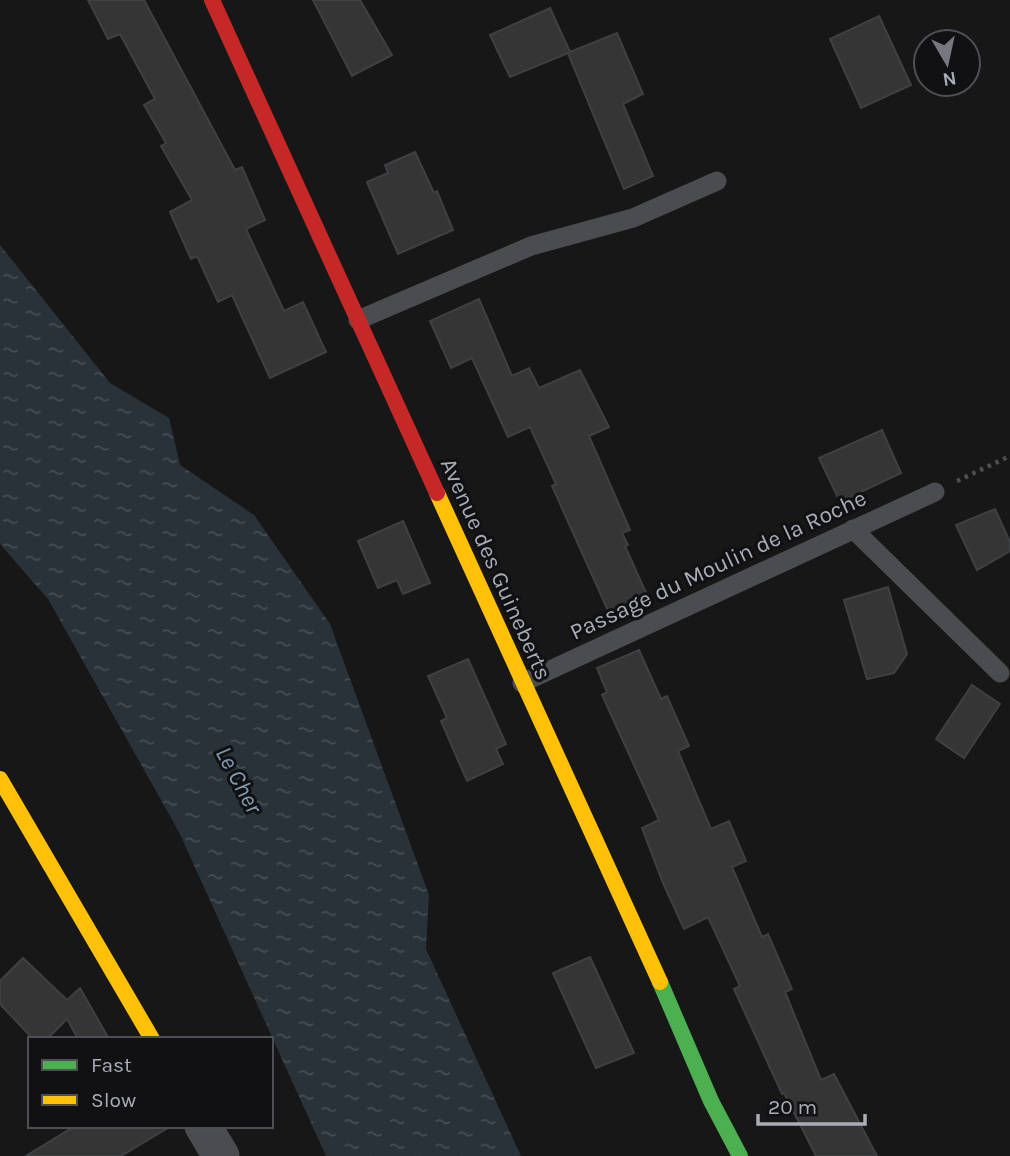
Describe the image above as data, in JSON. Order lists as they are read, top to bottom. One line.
{"streets":{"street":["Avenue des Guineberts"],"lane":["Passage du Moulin de la Roche"]},"crossings":[["Passage du Moulin de la Roche","Avenue des Guineberts"]],"water":["Le Cher"],"legend":["Fast","Slow"],"scale_bar":"20 m","north":"bottom"}
